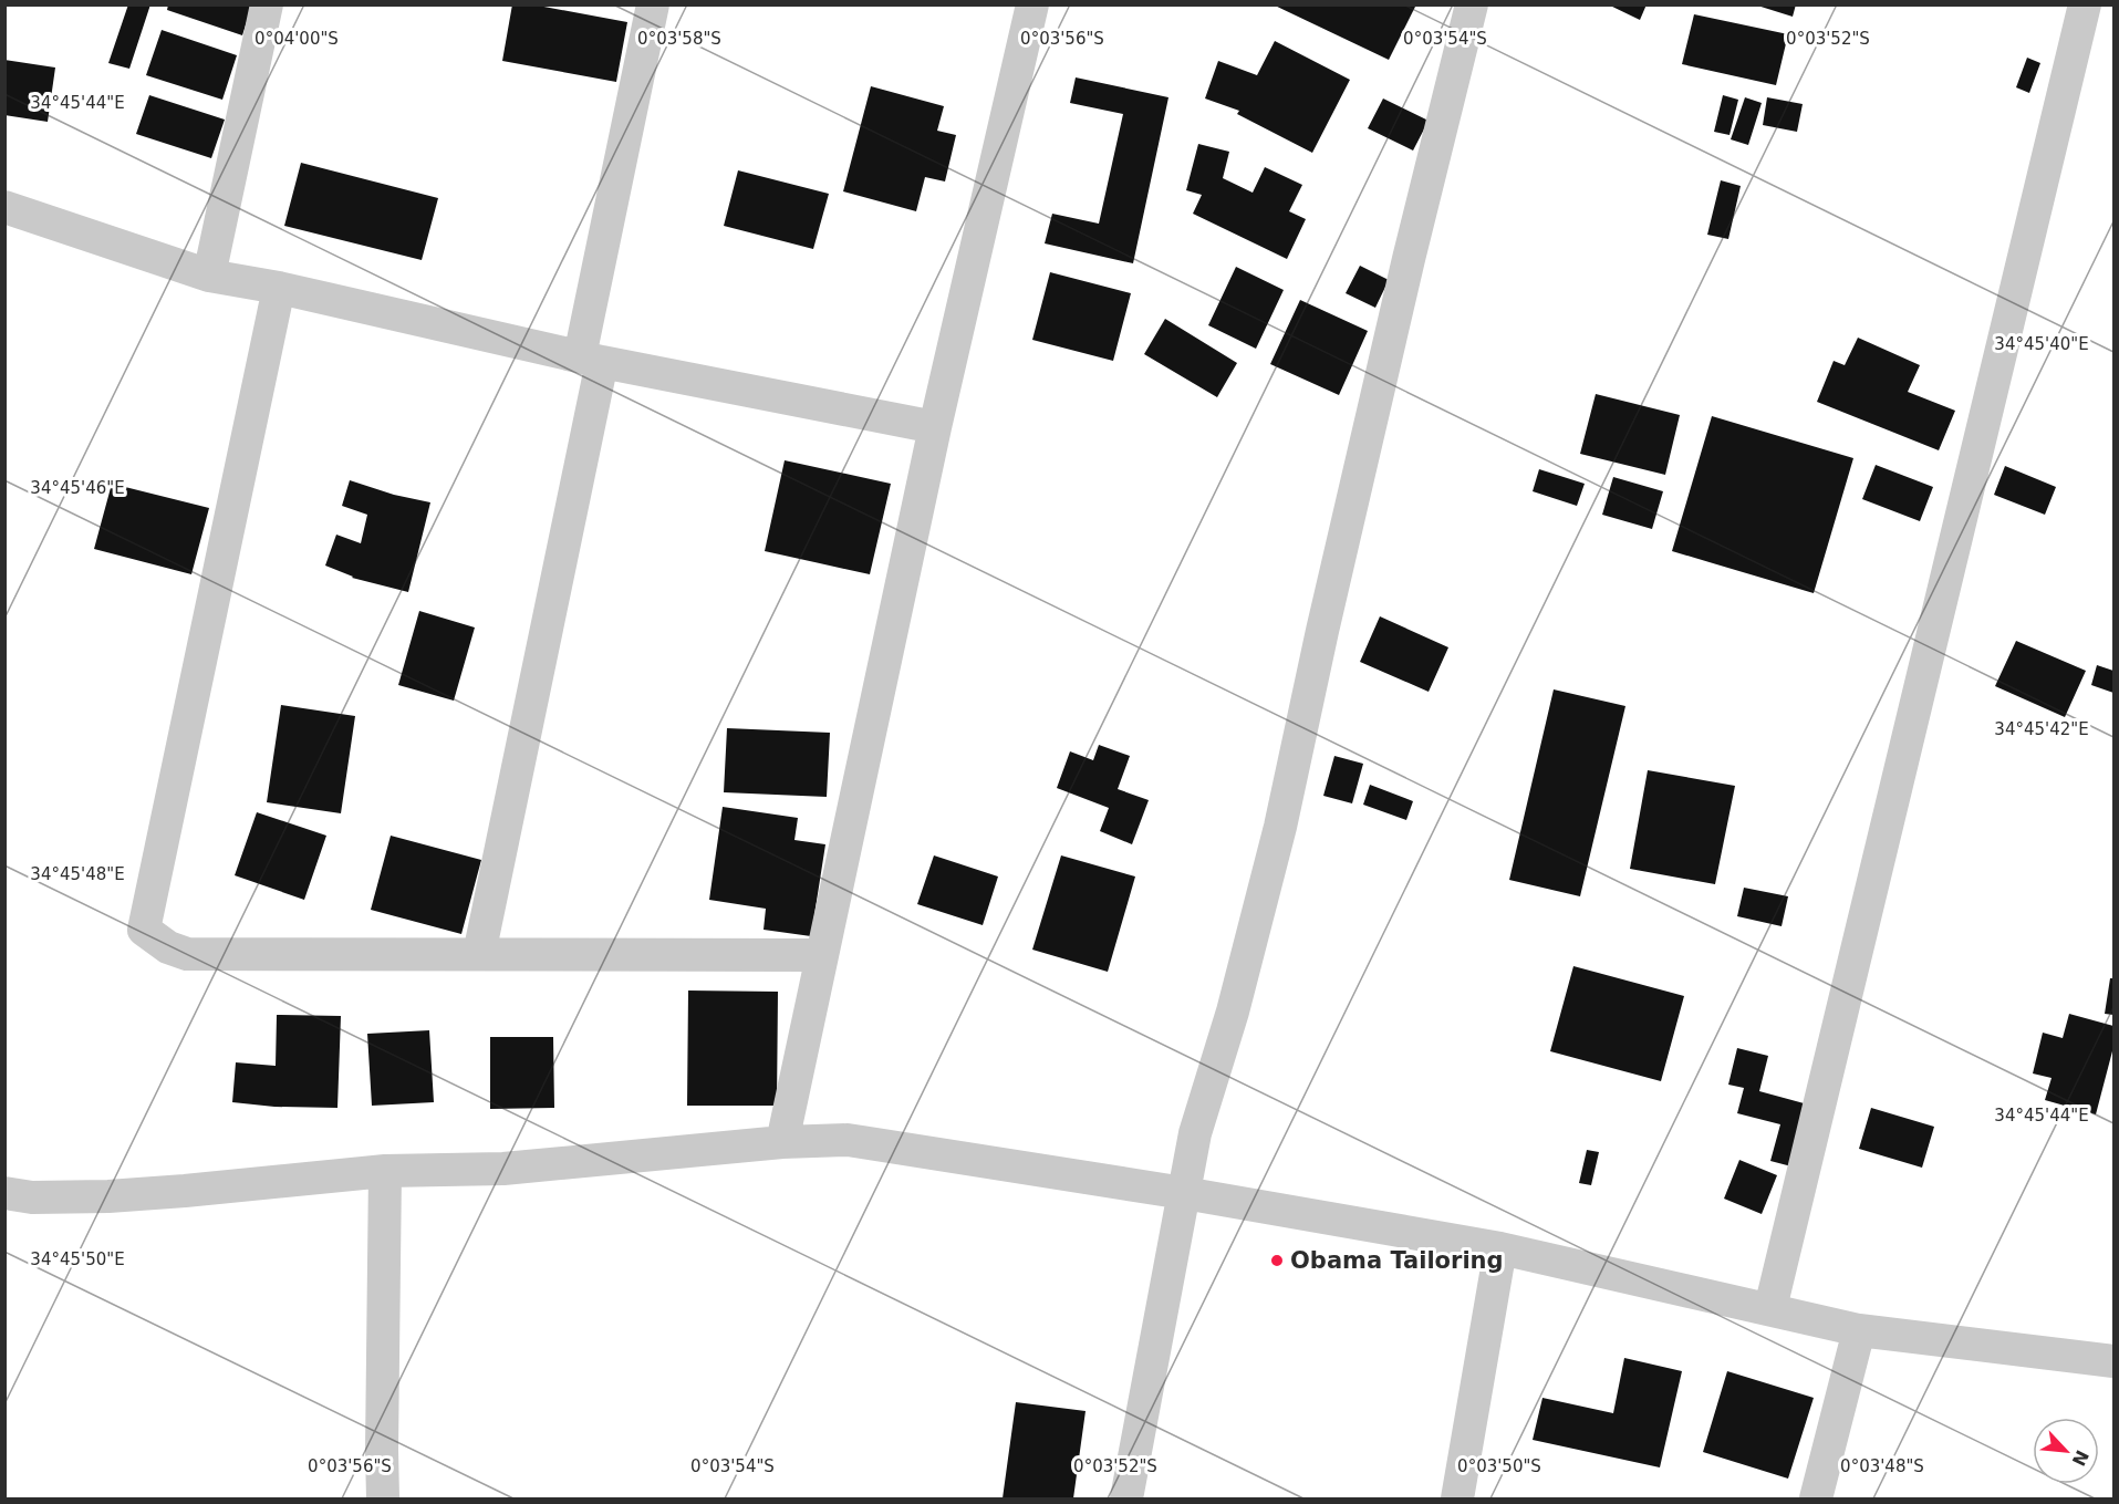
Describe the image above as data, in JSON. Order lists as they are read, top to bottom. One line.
{"places":["Obama Tailoring"],"north":"bottom right","coordinates":["0°04'00\"S","0°03'58\"S","0°03'56\"S","0°03'54\"S","0°03'52\"S","34°45'44\"E","34°45'40\"E","34°45'46\"E","34°45'42\"E","34°45'48\"E","34°45'50\"E","0°03'50\"S","0°03'48\"S"]}
